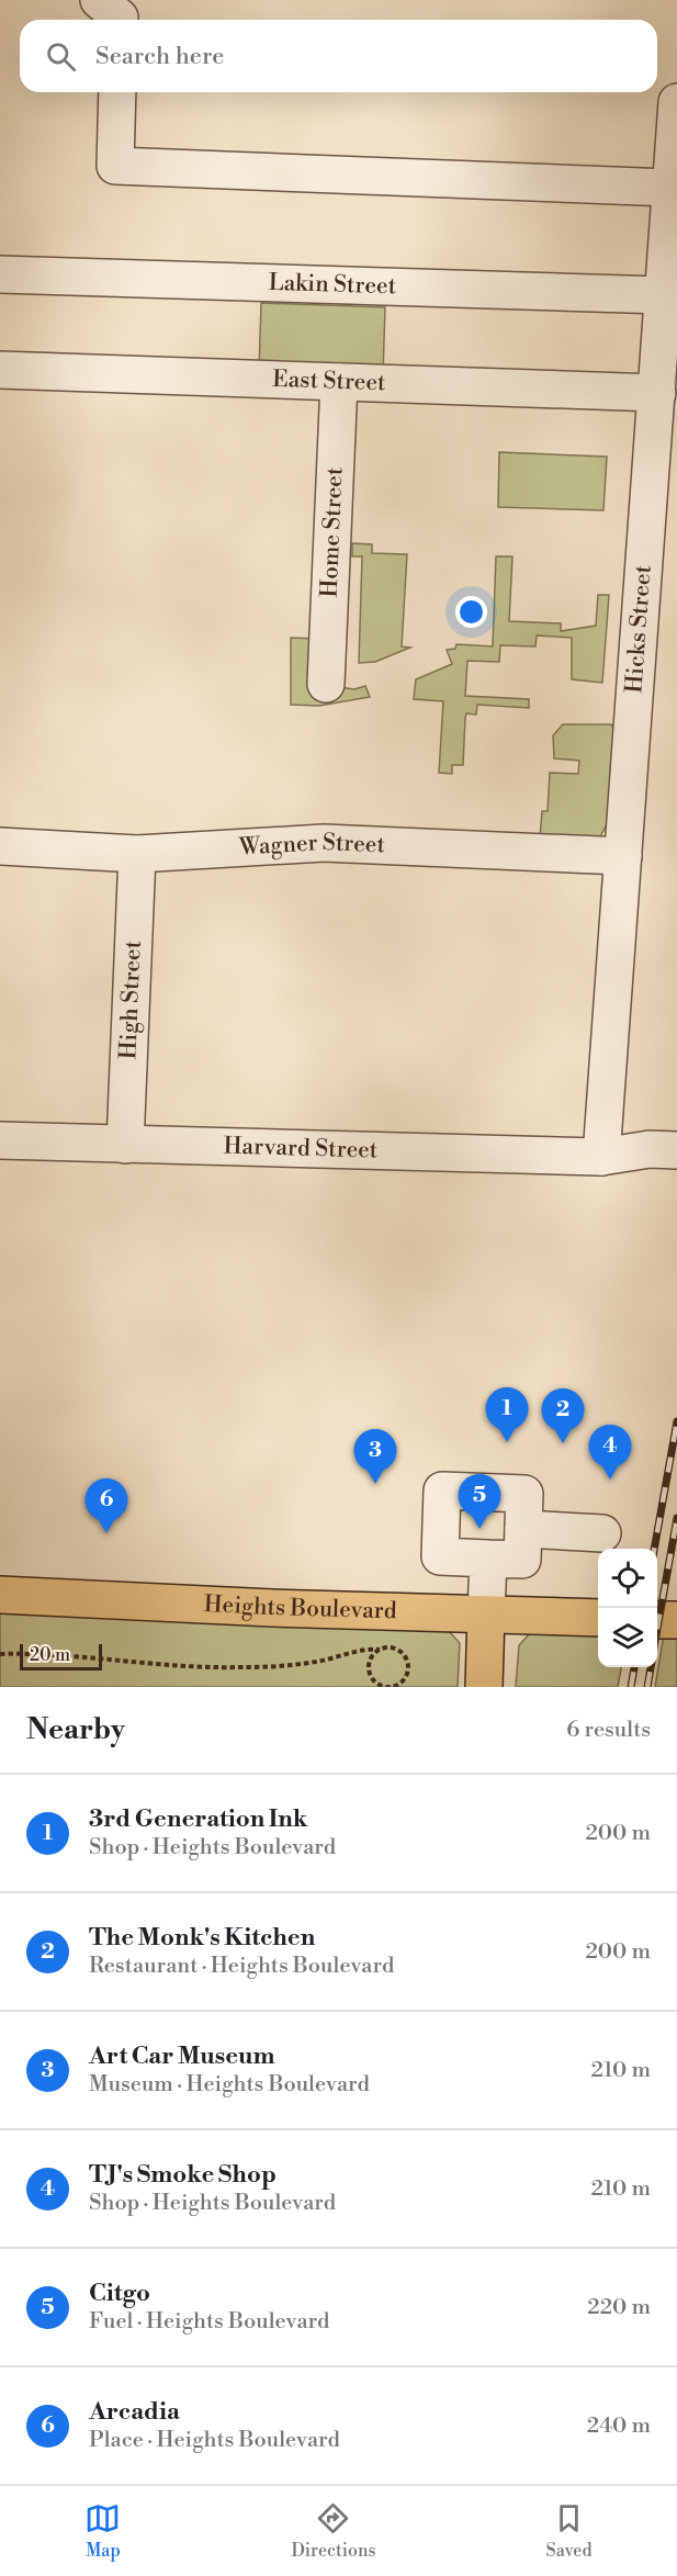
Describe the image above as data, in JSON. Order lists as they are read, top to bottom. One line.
{"streets":{"main road":["Heights Boulevard"],"street":["Lakin Street","East Street","Home Street","Hicks Street","Wagner Street","High Street","Harvard Street"]},"crossings":[["Lakin Street","Hicks Street"],["East Street","Home Street"],["East Street","Hicks Street"],["Hicks Street","Wagner Street"],["Hicks Street","Harvard Street"],["Wagner Street","High Street"],["High Street","Harvard Street"]],"scale_bar":"20 m","page":{"search":"Search here","pins":["1","2","4","3","5","6"],"scale":"20 m","heading":["Nearby","6 results"],"list":[{"mark":"1","name":"3rd Generation Ink","note":"Shop · Heights Boulevard","value":"200 m"},{"mark":"2","name":"The Monk's Kitchen","note":"Restaurant · Heights Boulevard","value":"200 m"},{"mark":"3","name":"Art Car Museum","note":"Museum · Heights Boulevard","value":"210 m"},{"mark":"4","name":"TJ's Smoke Shop","note":"Shop · Heights Boulevard","value":"210 m"},{"mark":"5","name":"Citgo","note":"Fuel · Heights Boulevard","value":"220 m"},{"mark":"6","name":"Arcadia","note":"Place · Heights Boulevard","value":"240 m"}],"nav":["Map","Directions","Saved"]}}
